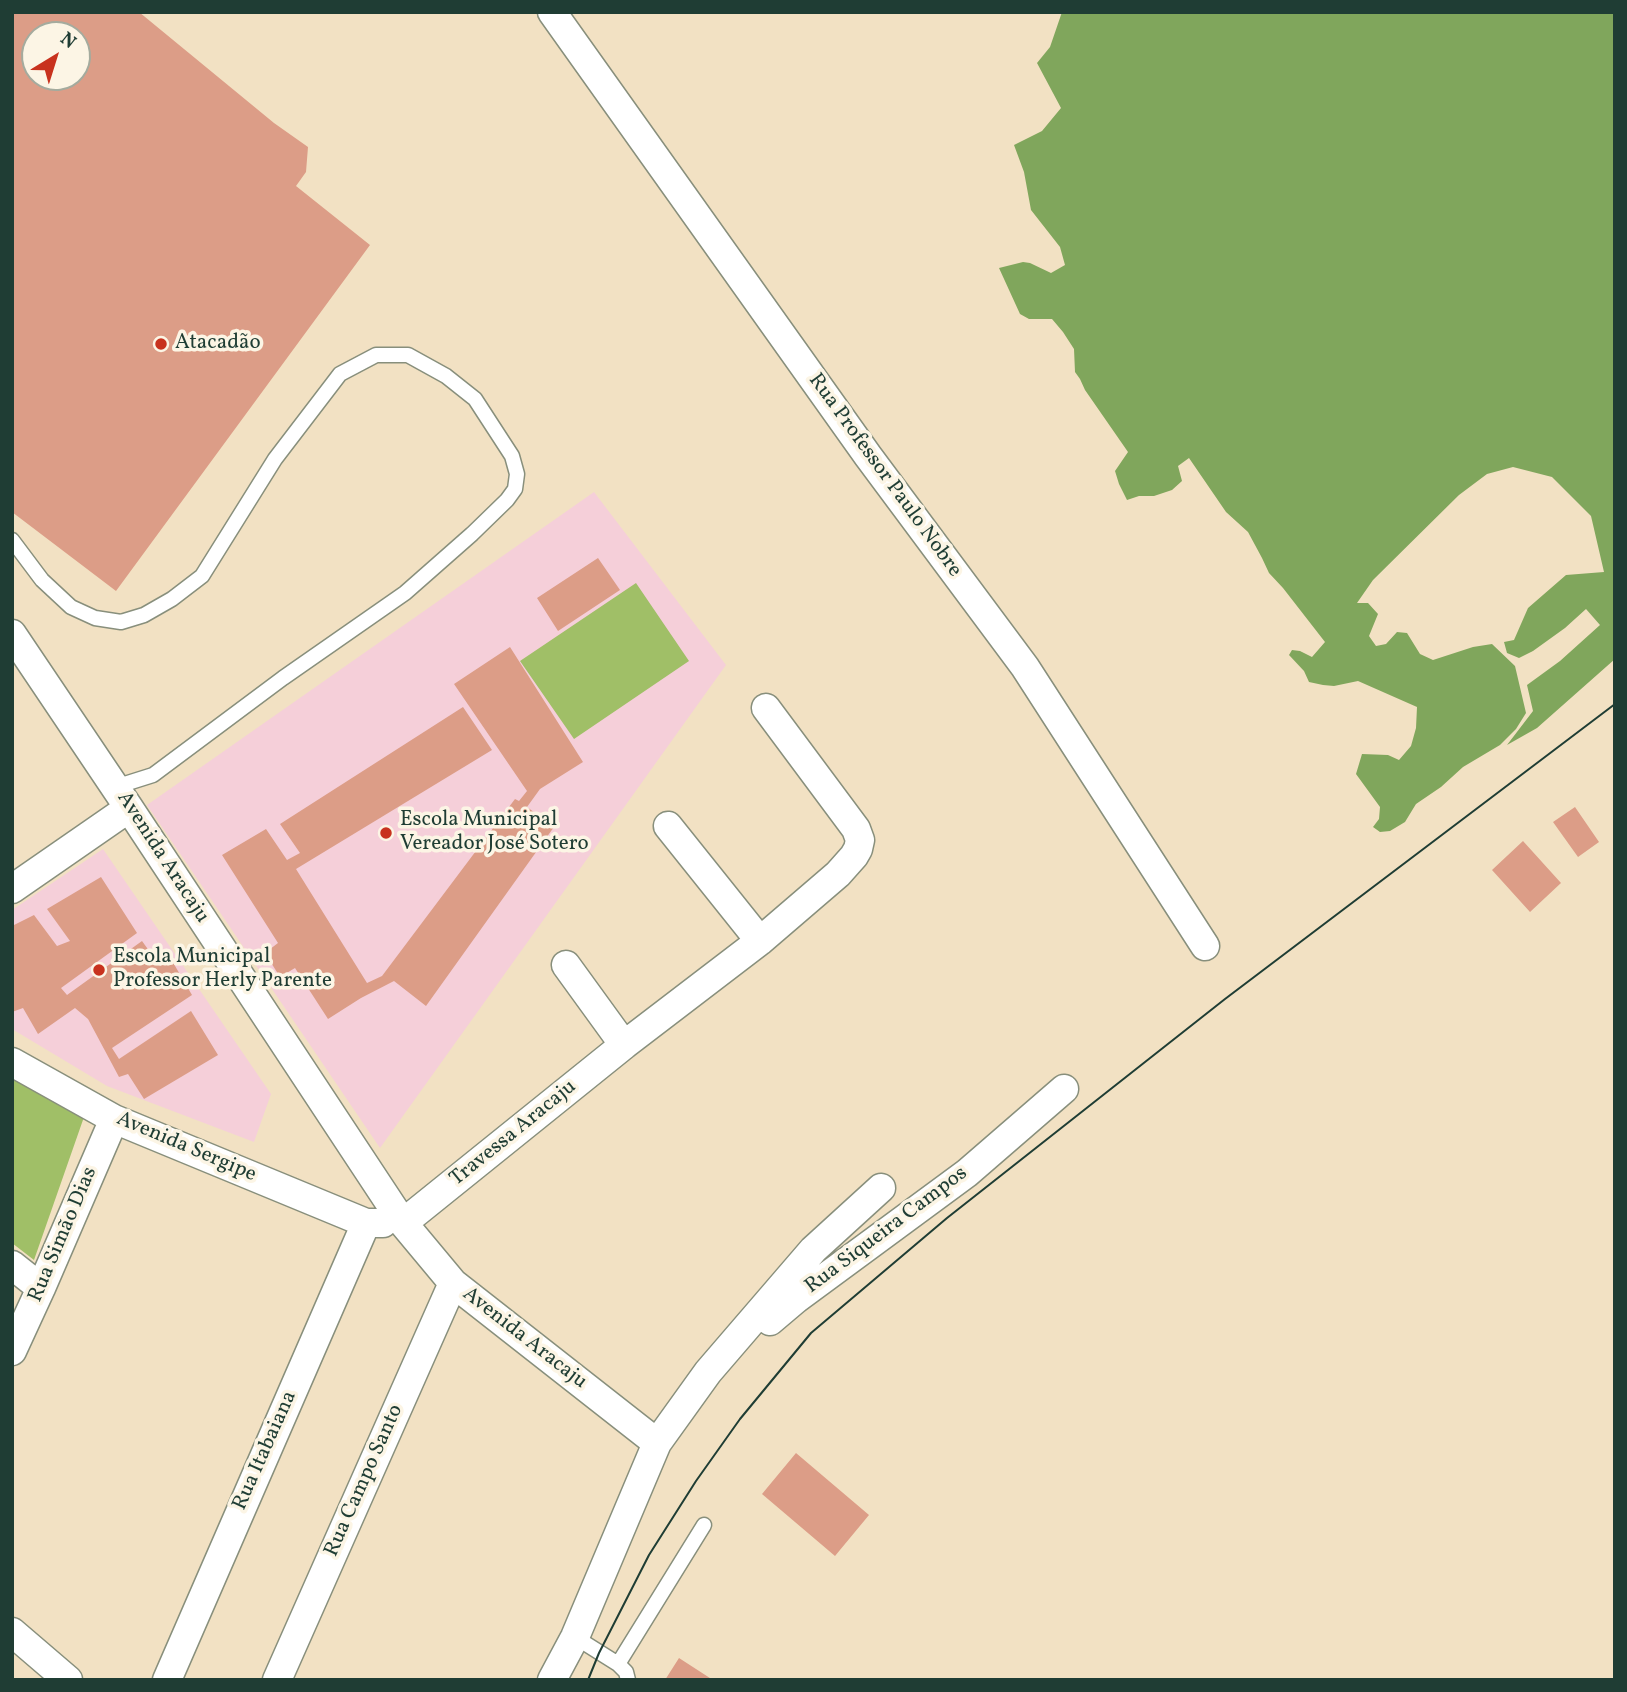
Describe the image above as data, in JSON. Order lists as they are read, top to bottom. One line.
{"streets":{"street":["Rua Professor Paulo Nobre","Avenida Aracaju","Travessa Aracaju","Avenida Sergipe","Rua Siqueira Campos","Rua Simão Dias","Rua Itabaiana","Rua Campo Santo"]},"crossings":[["Avenida Aracaju","Travessa Aracaju"],["Avenida Aracaju","Rua Siqueira Campos"],["Avenida Aracaju","Rua Campo Santo"],["Avenida Sergipe","Rua Simão Dias"],["Avenida Sergipe","Rua Itabaiana"]],"places":["Atacadão","Escola Municipal Vereador José Sotero","Escola Municipal Professor Herly Parente"],"north":"top right"}
